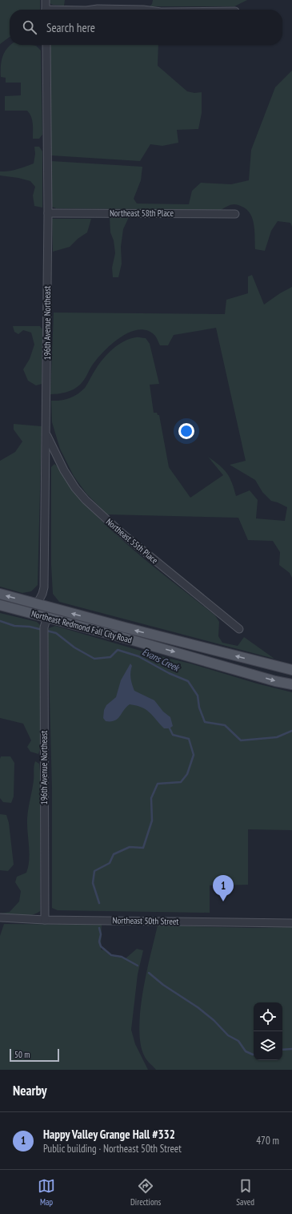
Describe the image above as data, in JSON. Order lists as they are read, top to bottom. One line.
{"streets":{"main road":["Northeast Redmond Fall City Road"],"street":["Northeast 58th Place","196th Avenue Northeast","Northeast 55th Place","Northeast 50th Street"]},"crossings":[["Northeast 58th Place","196th Avenue Northeast"],["196th Avenue Northeast","Northeast 55th Place"],["196th Avenue Northeast","Northeast Redmond Fall City Road"],["196th Avenue Northeast","Northeast 50th Street"]],"water":["Evans Creek"],"scale_bar":"50 m","page":{"search":"Search here","pins":"1","scale":"50 m","heading":"Nearby","list":[{"mark":"1","name":"Happy Valley Grange Hall #332","note":"Public building · Northeast 50th Street","value":"470 m"}],"nav":["Map","Directions","Saved"]}}
